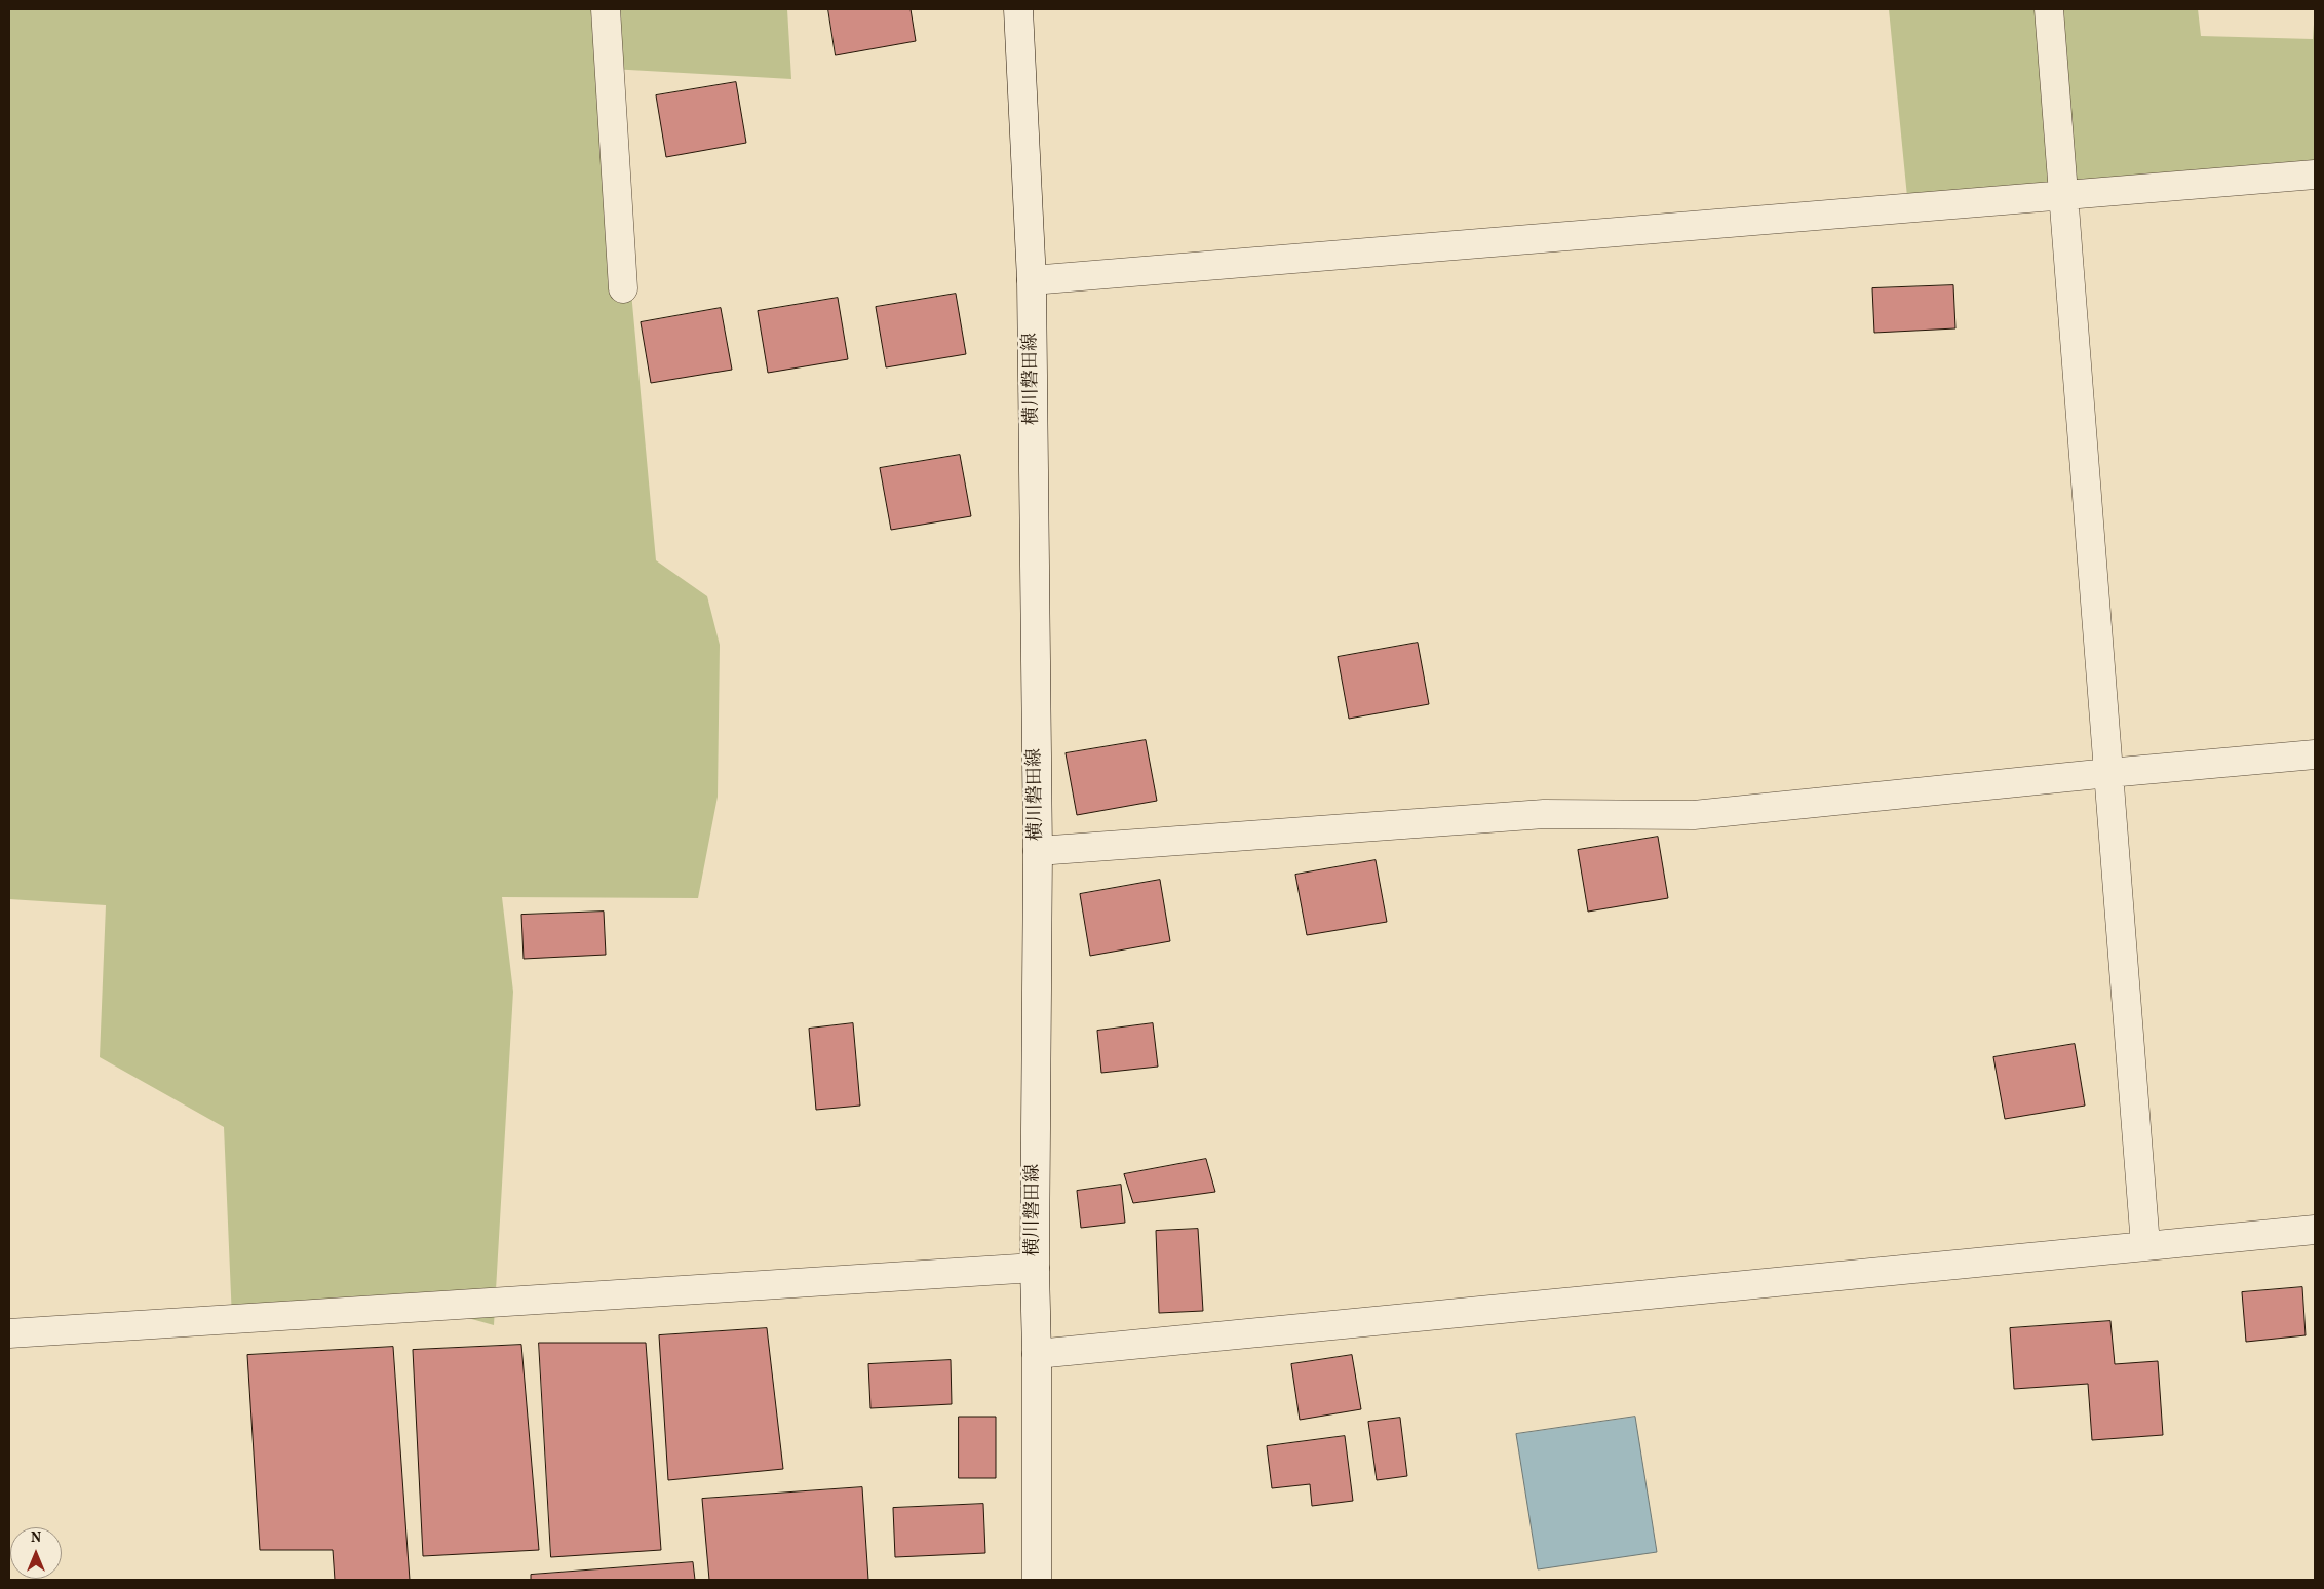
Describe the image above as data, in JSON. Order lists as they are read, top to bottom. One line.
{"streets":{"street":["横川磐田線"]},"north":"top"}
